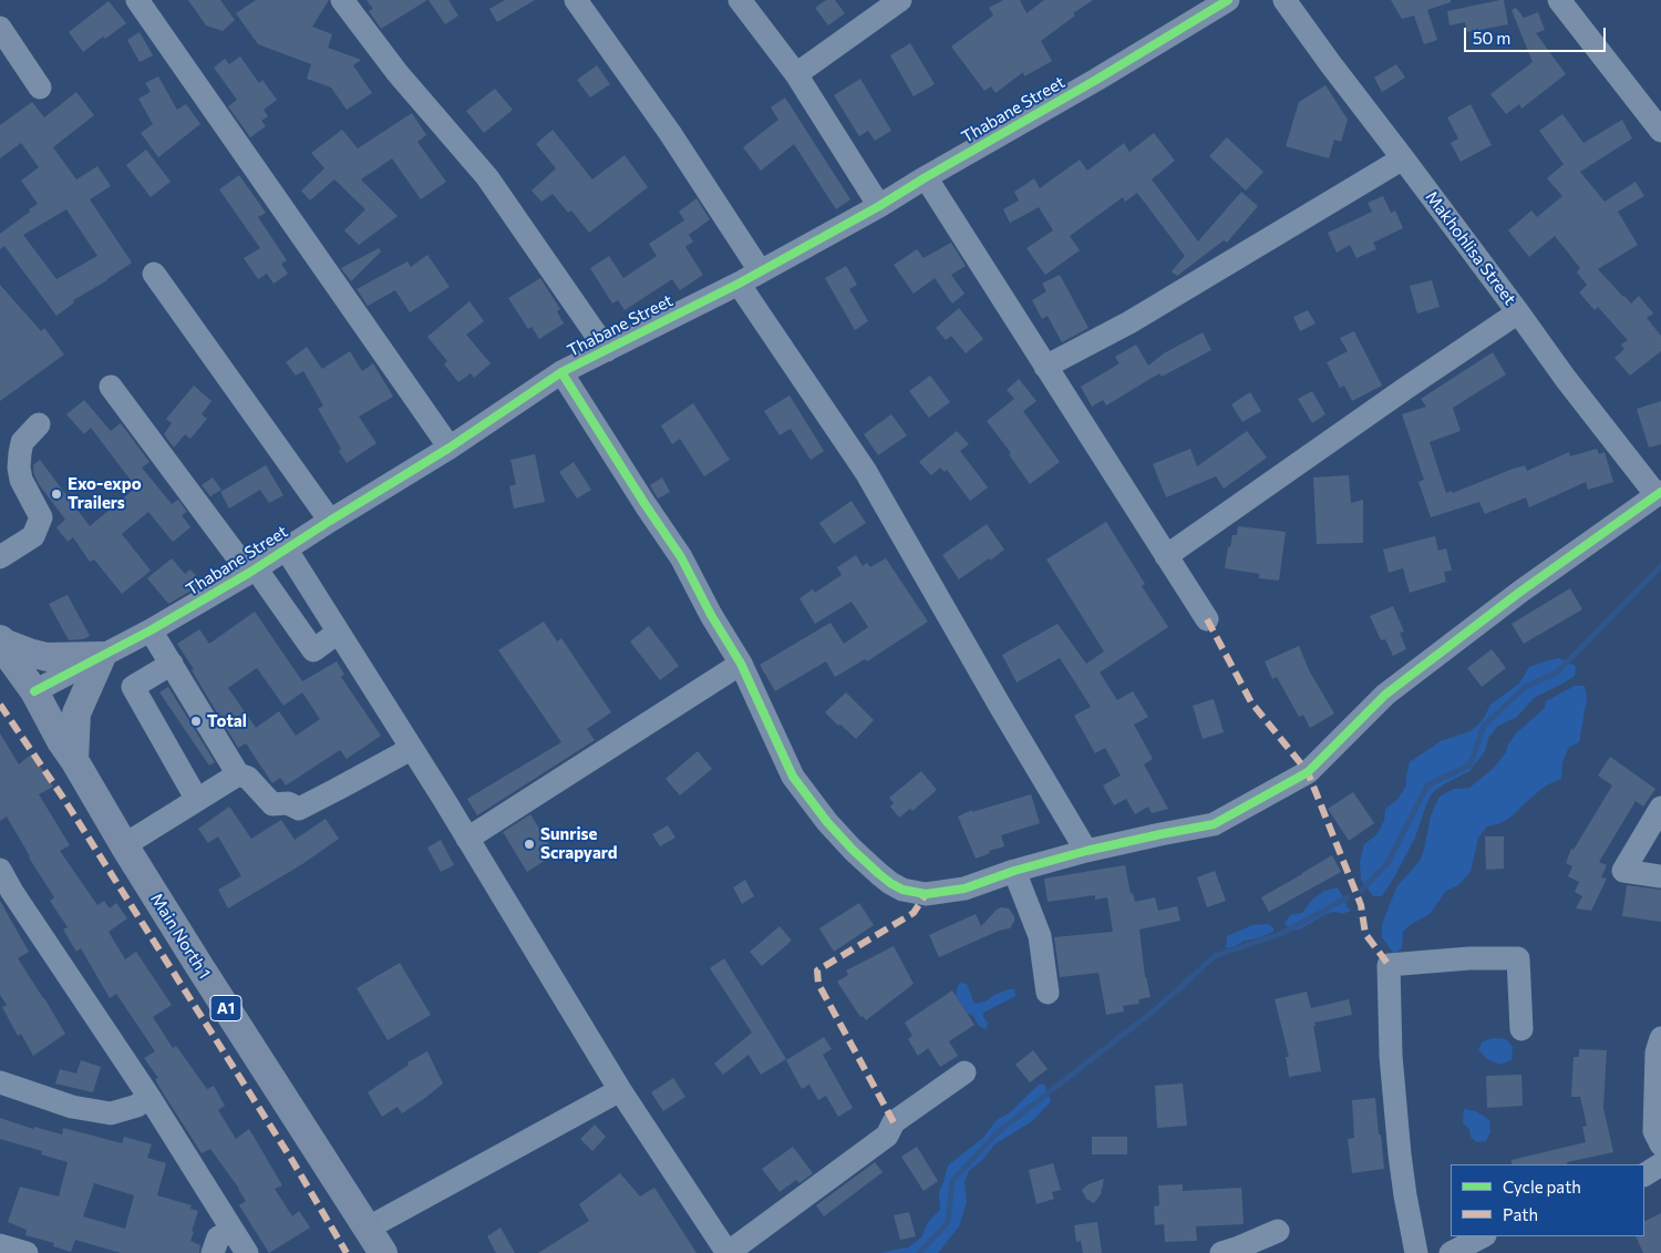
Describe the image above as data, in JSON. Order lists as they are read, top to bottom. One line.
{"streets":{"main road":["Main North 1","A1"],"street":["Thabane Street","Makhohlisa Street"]},"crossings":[["Thabane Street","Main North 1"]],"places":["Exo-expo Trailers","Total","Sunrise Scrapyard"],"legend":["Cycle path","Path"],"scale_bar":"50 m"}
